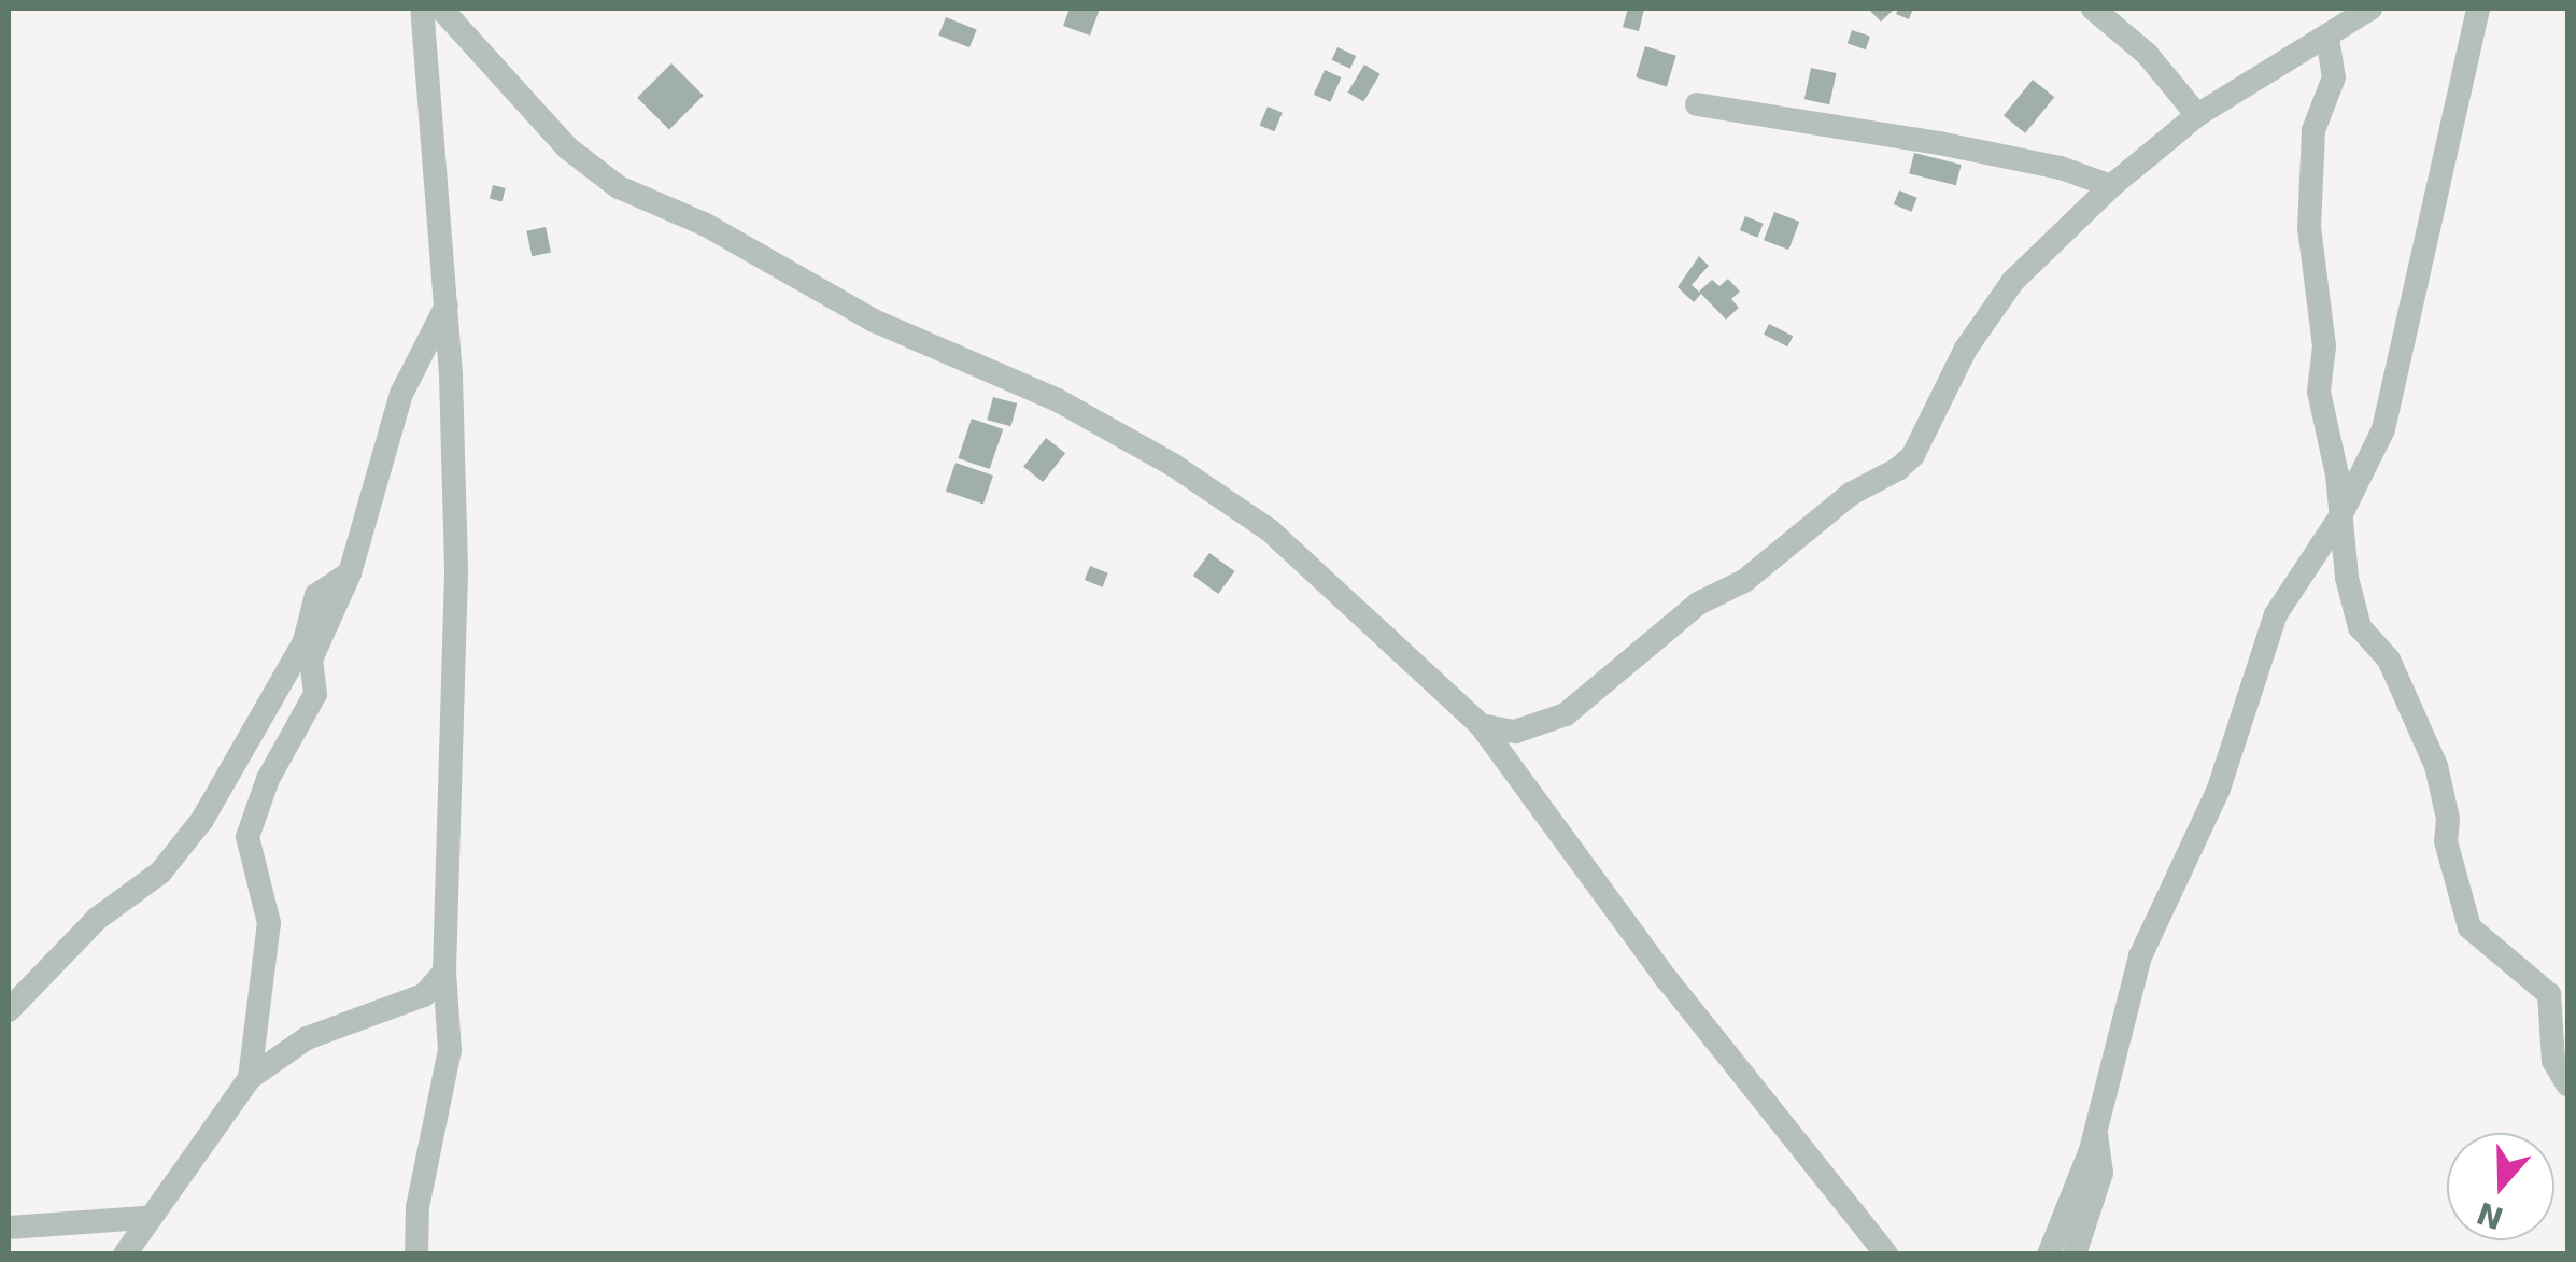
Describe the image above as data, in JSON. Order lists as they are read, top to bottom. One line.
{"north":"bottom"}
